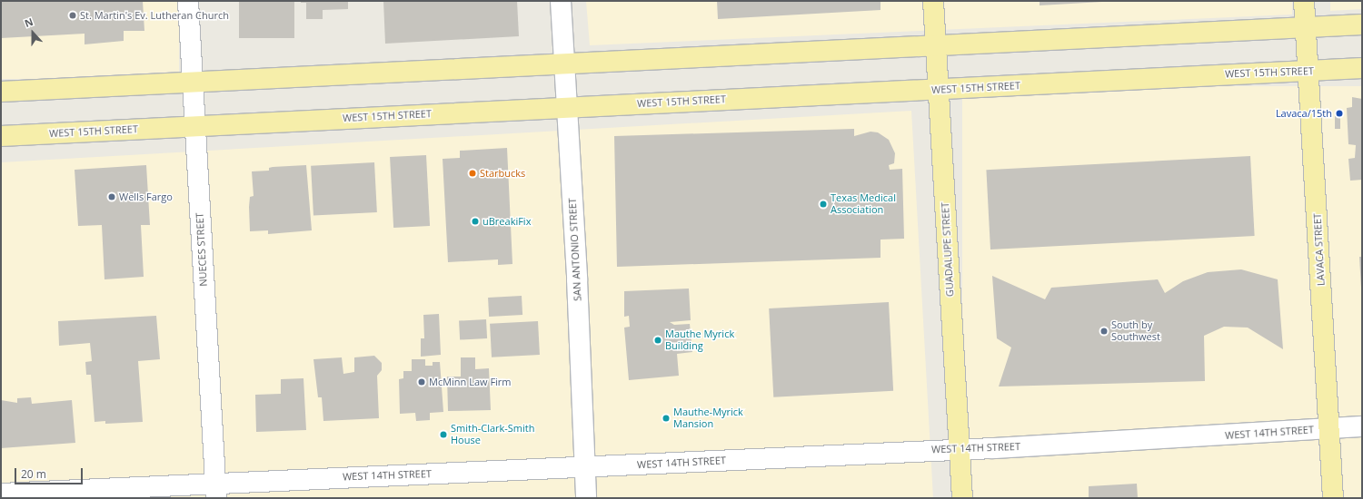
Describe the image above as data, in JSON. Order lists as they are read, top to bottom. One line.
{"streets":{"main road":["WEST 15TH STREET","GUADALUPE STREET","LAVACA STREET"],"street":["NUECES STREET","SAN ANTONIO STREET","WEST 14TH STREET"]},"crossings":[["WEST 15TH STREET","NUECES STREET"],["WEST 15TH STREET","SAN ANTONIO STREET"],["WEST 15TH STREET","GUADALUPE STREET"],["WEST 15TH STREET","LAVACA STREET"],["NUECES STREET","WEST 14TH STREET"],["SAN ANTONIO STREET","WEST 14TH STREET"],["GUADALUPE STREET","WEST 14TH STREET"],["LAVACA STREET","WEST 14TH STREET"]],"places":["St. Martin's Ev. Lutheran Church","Lavaca/15th","Starbucks","Wells Fargo","Texas Medical Association","uBreakiFix","South by Southwest","Mauthe Myrick Building","McMinn Law Firm","Mauthe-Myrick Mansion","Smith-Clark-Smith House"],"scale_bar":"20 m","north":"top"}
